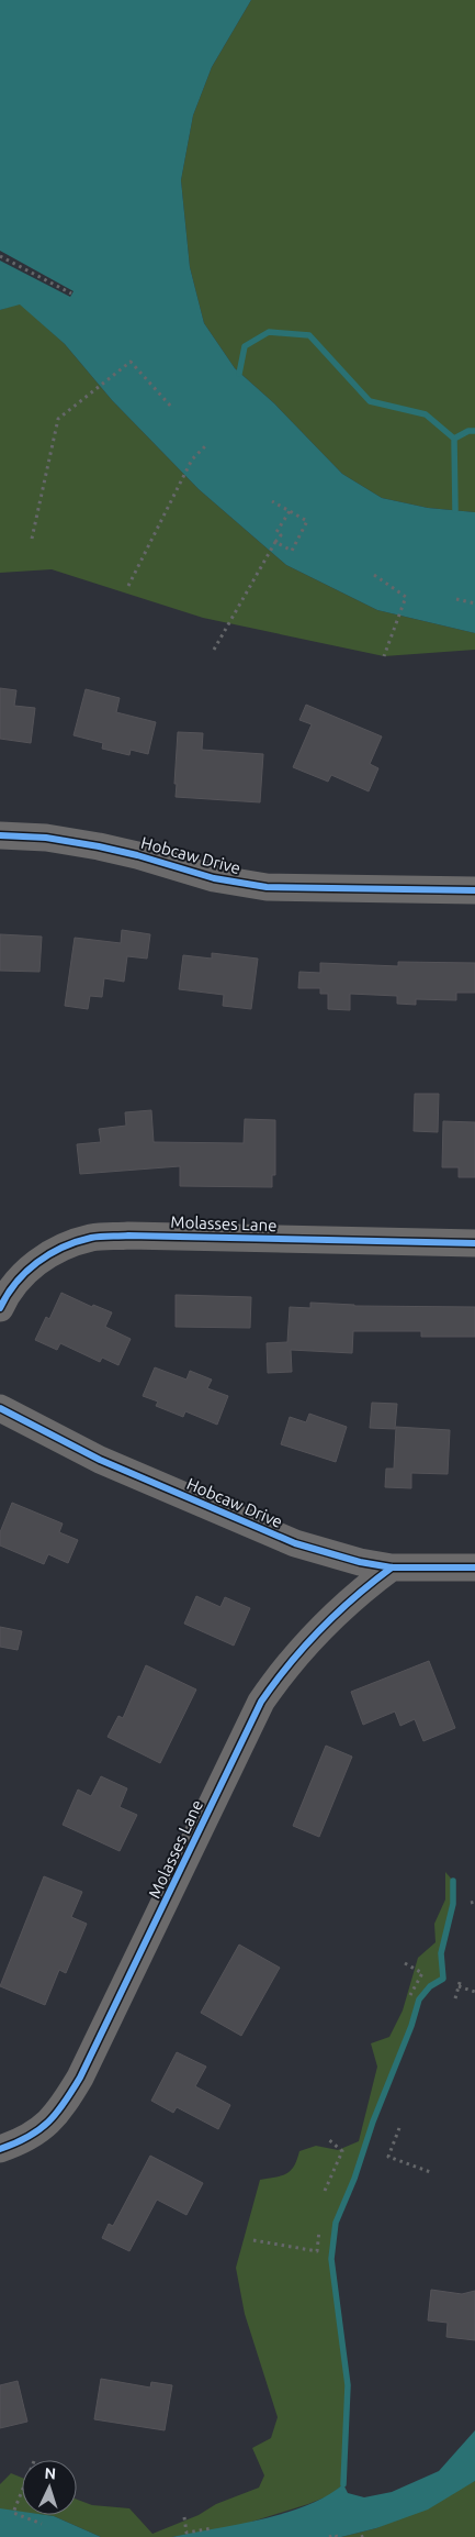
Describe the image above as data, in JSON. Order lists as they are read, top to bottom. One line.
{"streets":{"street":["Hobcaw Drive","Molasses Lane"]},"crossings":[["Hobcaw Drive","Molasses Lane"]],"north":"top"}
